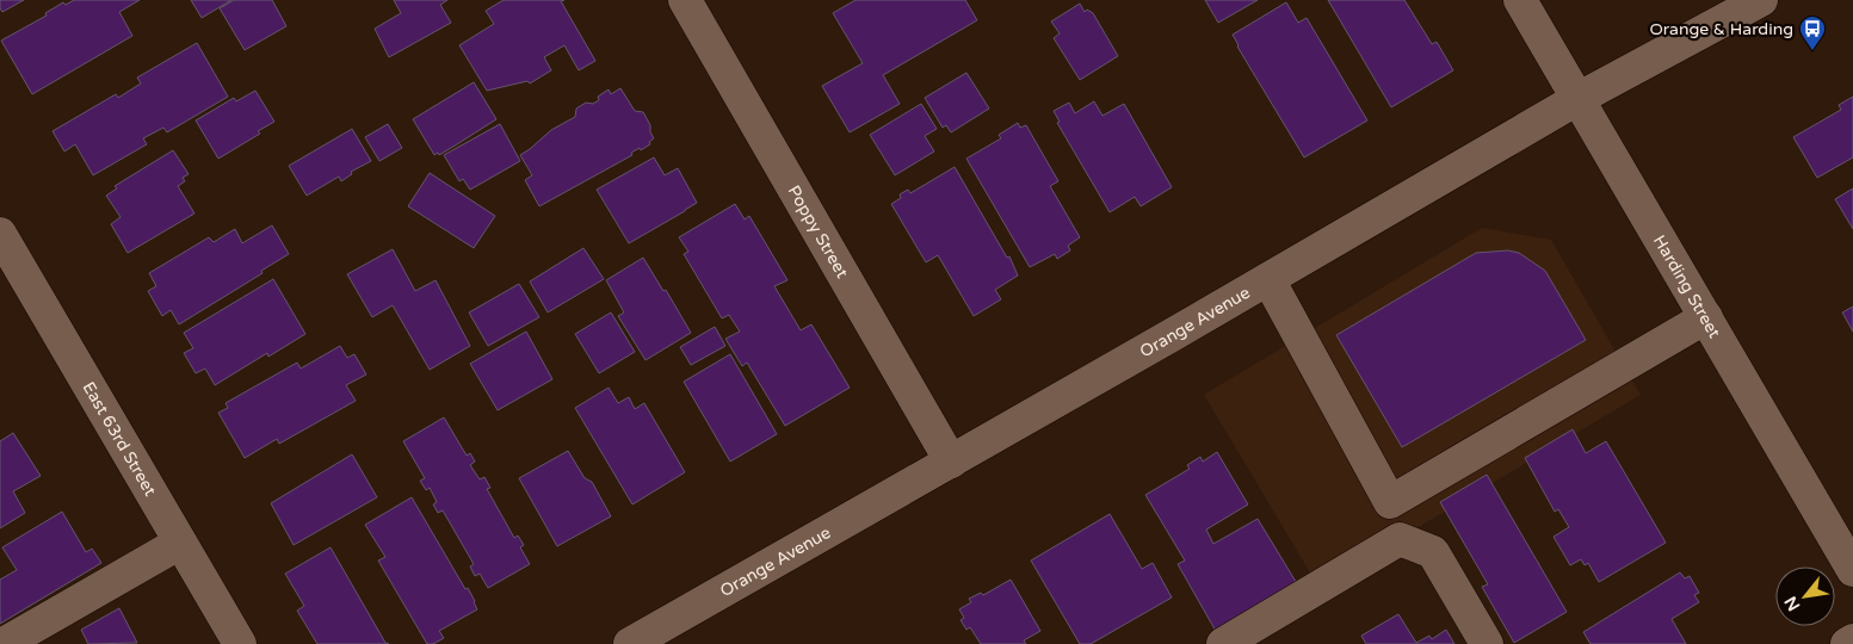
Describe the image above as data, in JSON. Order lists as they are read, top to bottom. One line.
{"streets":{"street":["Poppy Street","Harding Street","Orange Avenue","East 63rd Street"]},"crossings":[["Poppy Street","Orange Avenue"],["Harding Street","Orange Avenue"]],"places":{"bus stop":["Orange & Harding"]},"north":"bottom left"}
